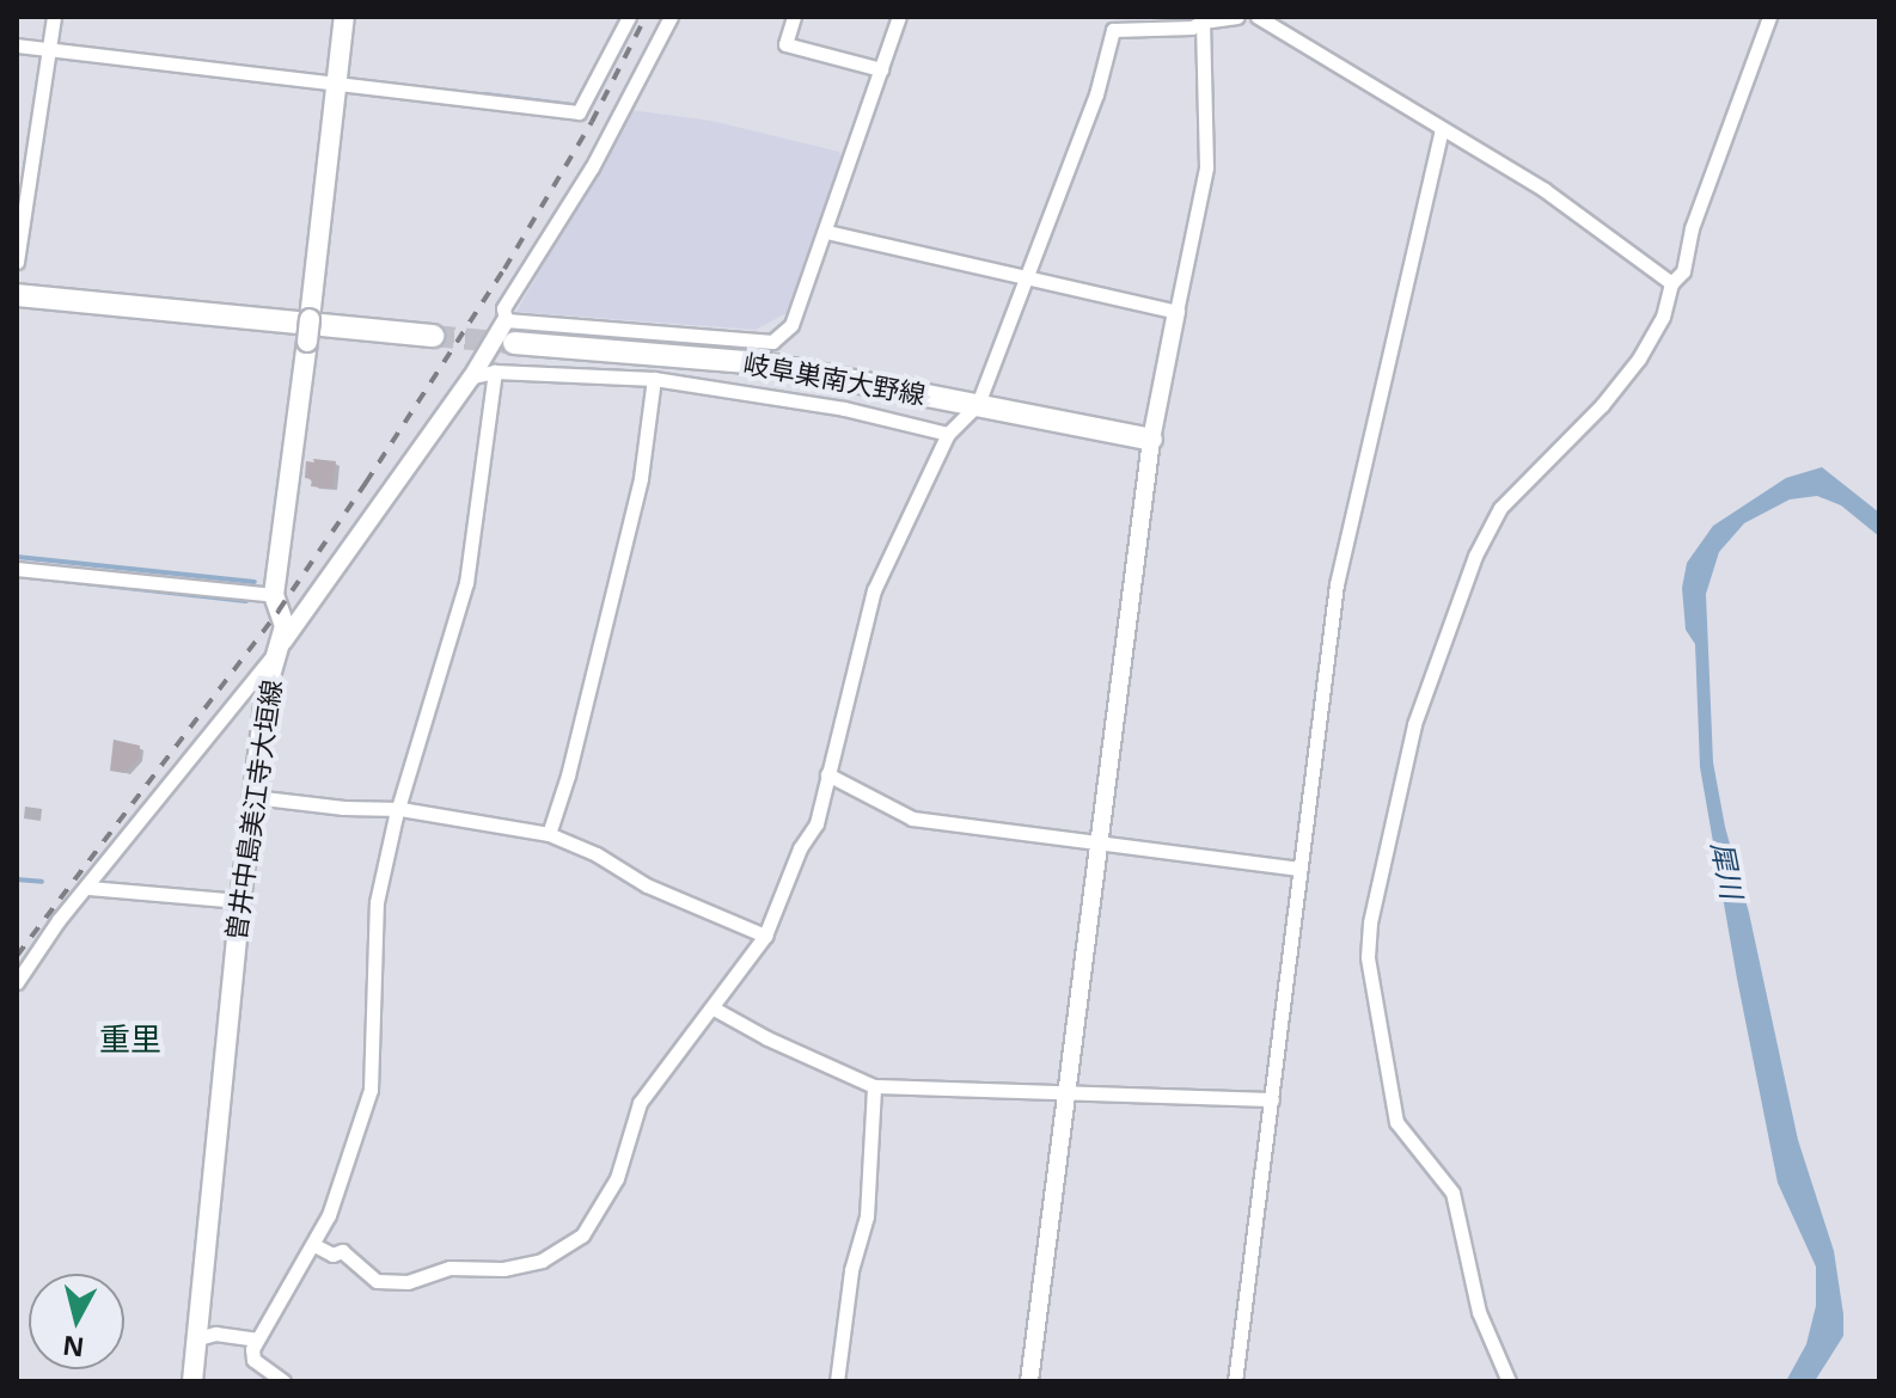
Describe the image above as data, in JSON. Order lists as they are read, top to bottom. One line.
{"streets":{"main road":["岐阜巣南大野線","曽井中島美江寺大垣線"]},"districts":["重里"],"water":["犀川"],"north":"bottom"}
